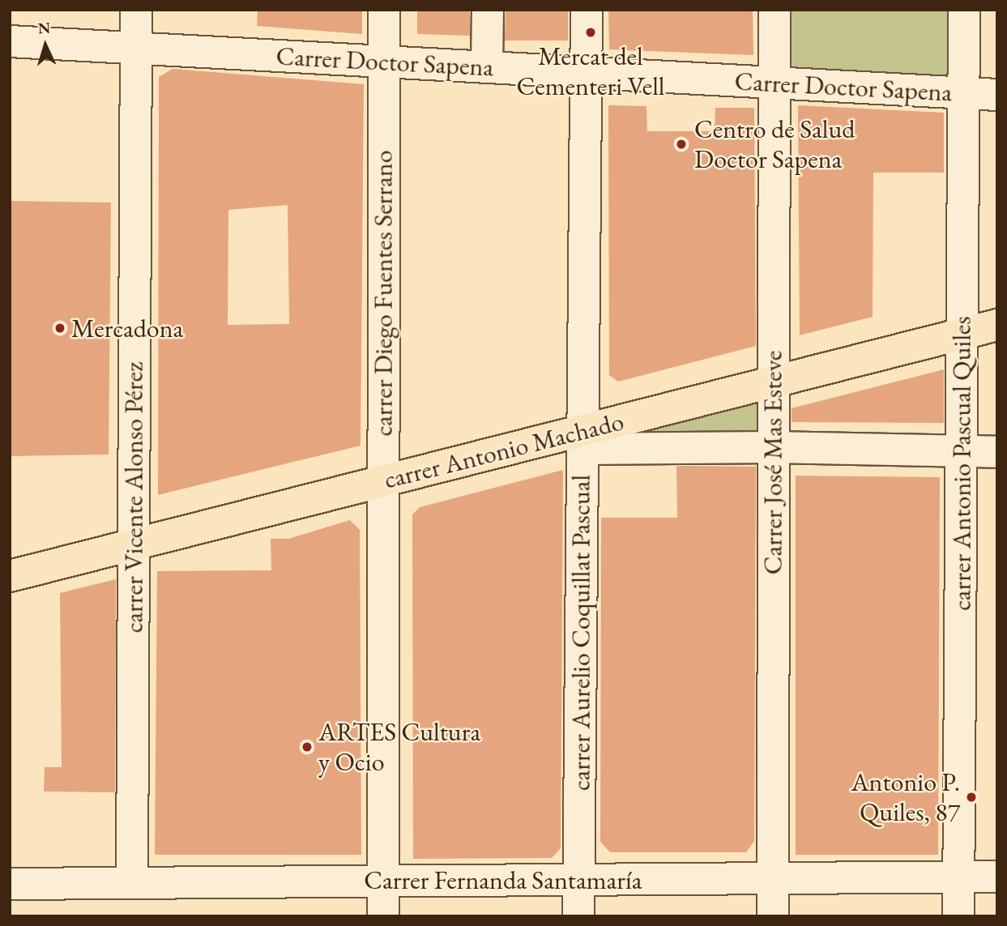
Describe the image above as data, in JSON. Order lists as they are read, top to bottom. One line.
{"streets":{"main road":["carrer Antonio Machado"],"street":["Carrer Doctor Sapena","carrer Diego Fuentes Serrano","Carrer José Mas Esteve","carrer Antonio Pascual Quiles","carrer Vicente Alonso Pérez","carrer Aurelio Coquillat Pascual","Carrer Fernanda Santamaría"]},"crossings":[["Carrer Doctor Sapena","carrer Diego Fuentes Serrano"],["Carrer Doctor Sapena","Carrer José Mas Esteve"],["Carrer Doctor Sapena","carrer Antonio Pascual Quiles"],["Carrer Doctor Sapena","carrer Vicente Alonso Pérez"],["Carrer Doctor Sapena","carrer Aurelio Coquillat Pascual"],["carrer Diego Fuentes Serrano","carrer Antonio Machado"],["carrer Diego Fuentes Serrano","Carrer Fernanda Santamaría"],["carrer Antonio Machado","Carrer José Mas Esteve"],["carrer Antonio Machado","carrer Antonio Pascual Quiles"],["carrer Antonio Machado","carrer Vicente Alonso Pérez"],["carrer Antonio Machado","carrer Aurelio Coquillat Pascual"],["Carrer José Mas Esteve","Carrer Fernanda Santamaría"],["carrer Antonio Pascual Quiles","Carrer Fernanda Santamaría"],["carrer Vicente Alonso Pérez","Carrer Fernanda Santamaría"],["carrer Aurelio Coquillat Pascual","Carrer Fernanda Santamaría"]],"places":["Mercat del Cementeri Vell","Centro de Salud Doctor Sapena","Mercadona","ARTES Cultura y Ocio","Antonio P. Quiles, 87"],"north":"top"}
